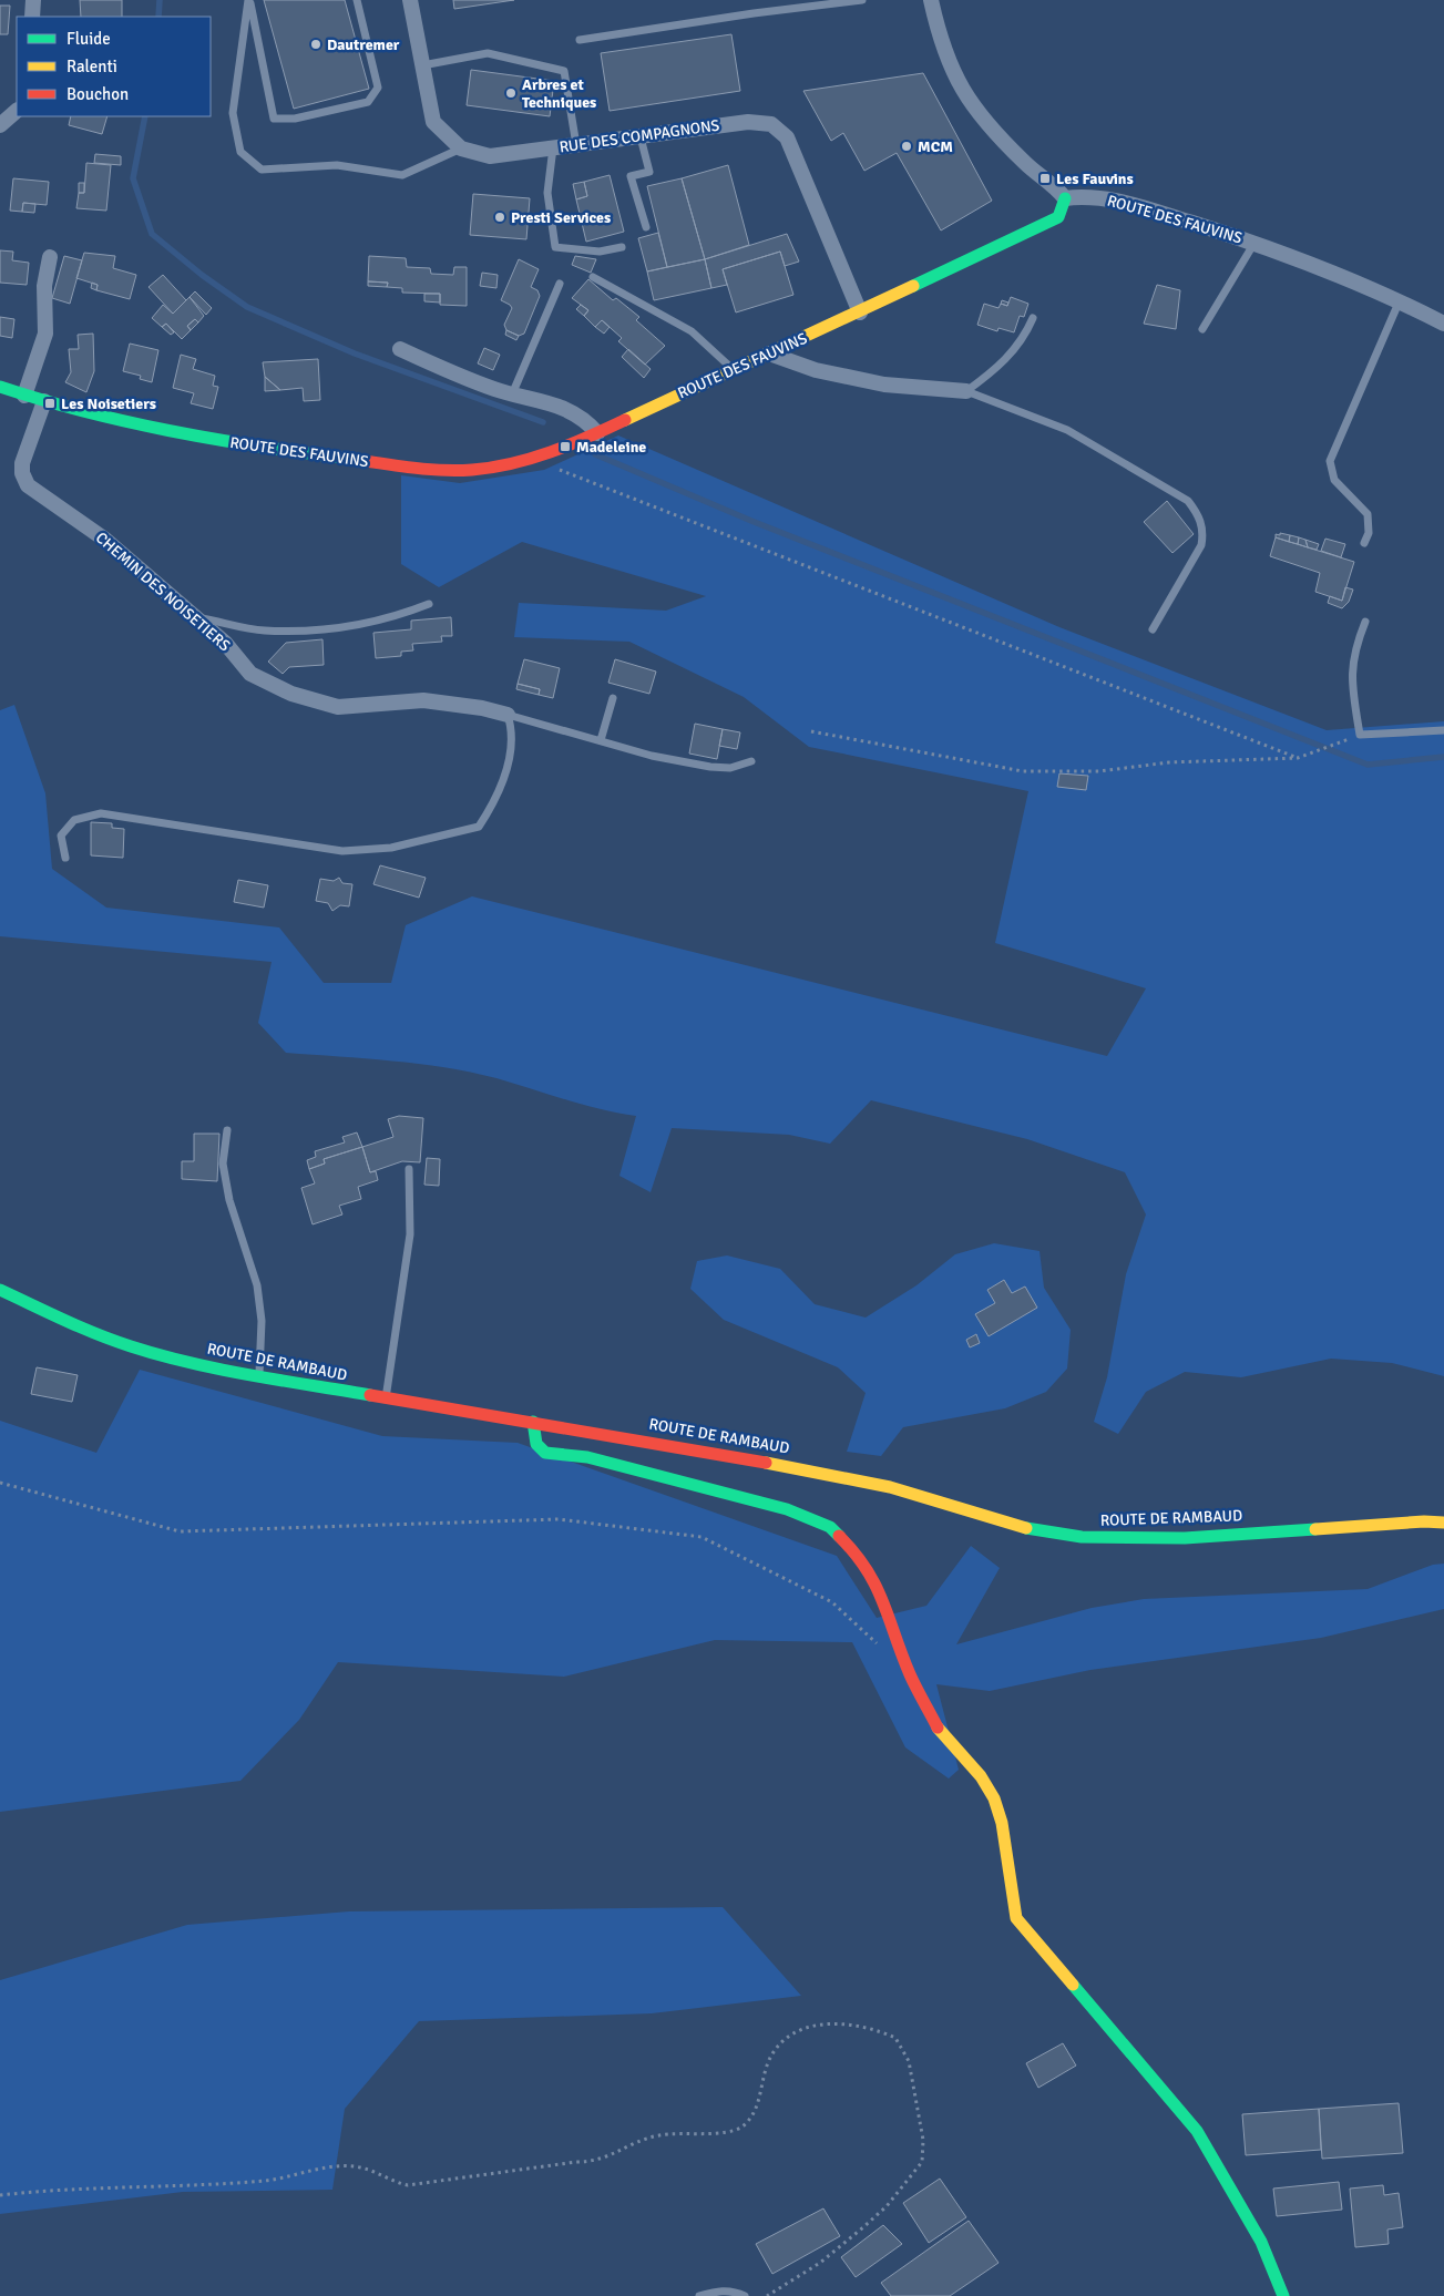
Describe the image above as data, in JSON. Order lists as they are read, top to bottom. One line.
{"streets":{"street":["RUE DES COMPAGNONS","ROUTE DES FAUVINS","CHEMIN DES NOISETIERS","ROUTE DE RAMBAUD"]},"crossings":[["RUE DES COMPAGNONS","ROUTE DES FAUVINS"],["ROUTE DES FAUVINS","CHEMIN DES NOISETIERS"]],"places":{"other":["Dautremer","Arbres et Techniques","MCM","Presti Services"],"transit":["Les Fauvins","Les Noisetiers","Madeleine"]},"legend":["Fluide","Ralenti","Bouchon"]}
